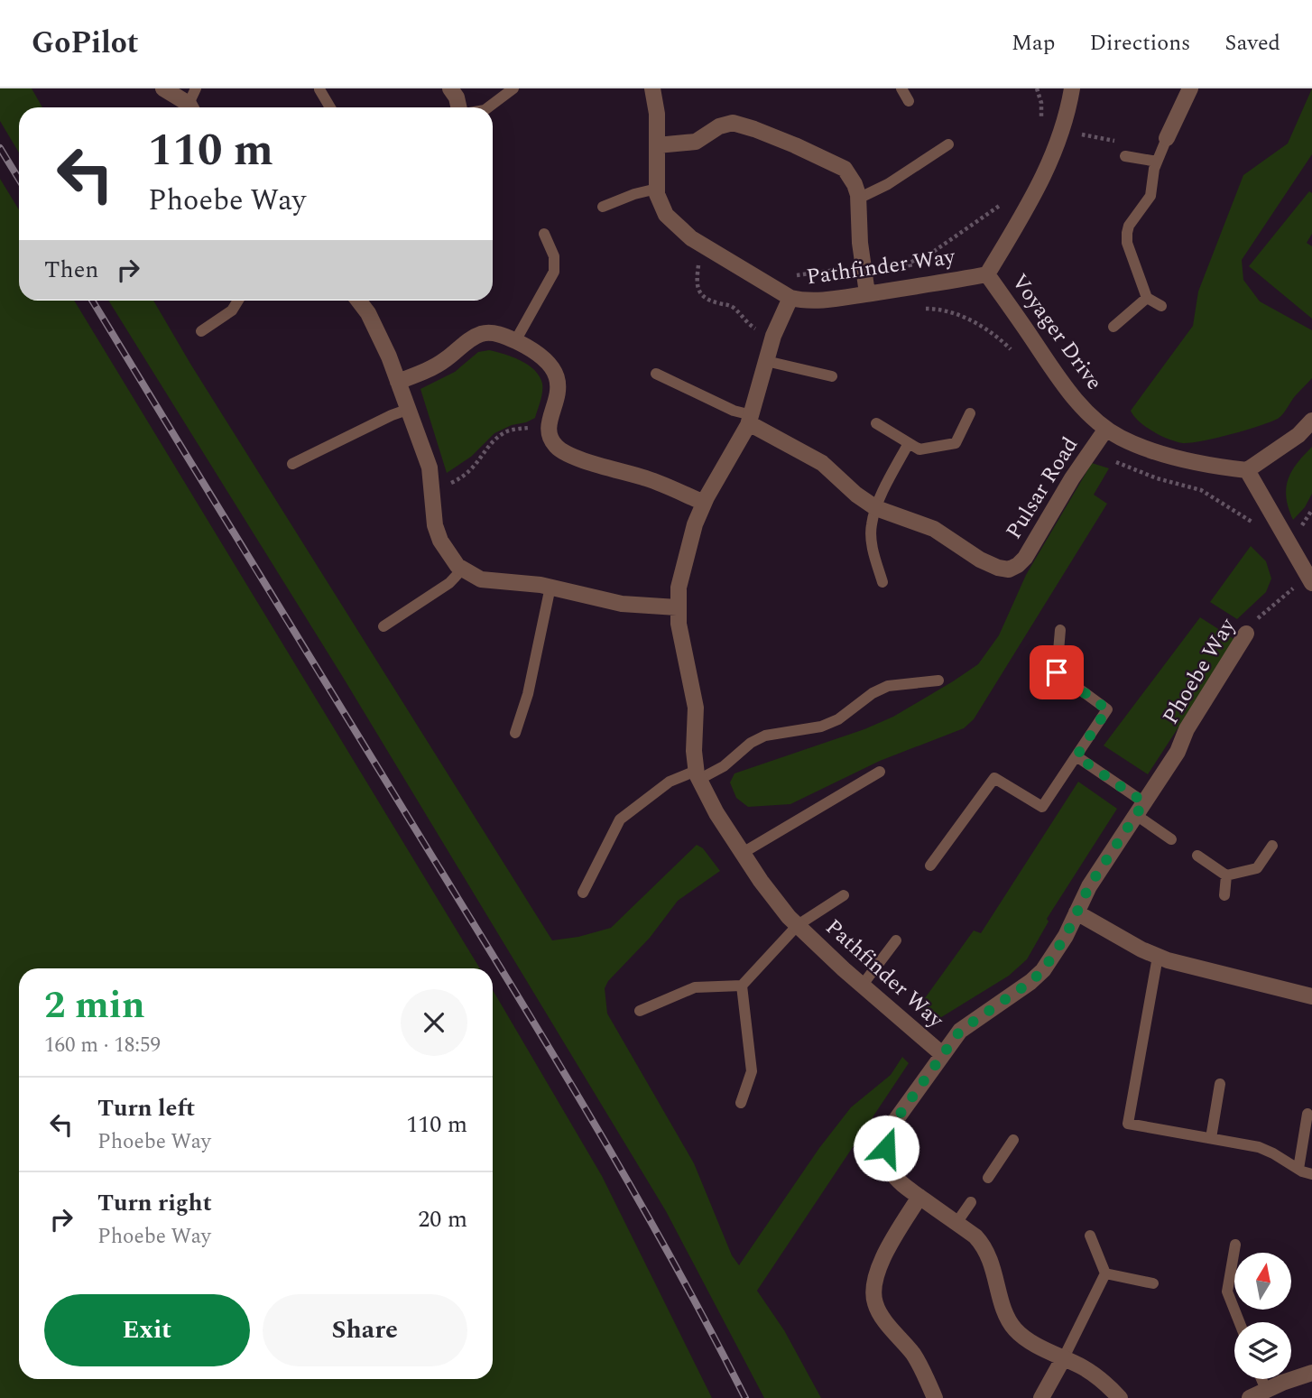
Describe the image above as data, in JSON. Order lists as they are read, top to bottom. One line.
{"streets":{"street":["Pathfinder Way","Voyager Drive","Pulsar Road","Phoebe Way"]},"crossings":[["Pathfinder Way","Voyager Drive"],["Pathfinder Way","Pulsar Road"],["Pathfinder Way","Phoebe Way"],["Voyager Drive","Pulsar Road"]],"north":"top","page":{"header":"GoPilot","nav":["Map","Directions","Saved"],"turn":["110 m","Phoebe Way"],"then":"Then","heading":["2 min","160 m · 18:59"],"list":[{"name":"Turn left","note":"Phoebe Way","value":"110 m"},{"name":"Turn right","note":"Phoebe Way","value":"20 m"}],"buttons":["Exit","Share"]}}
